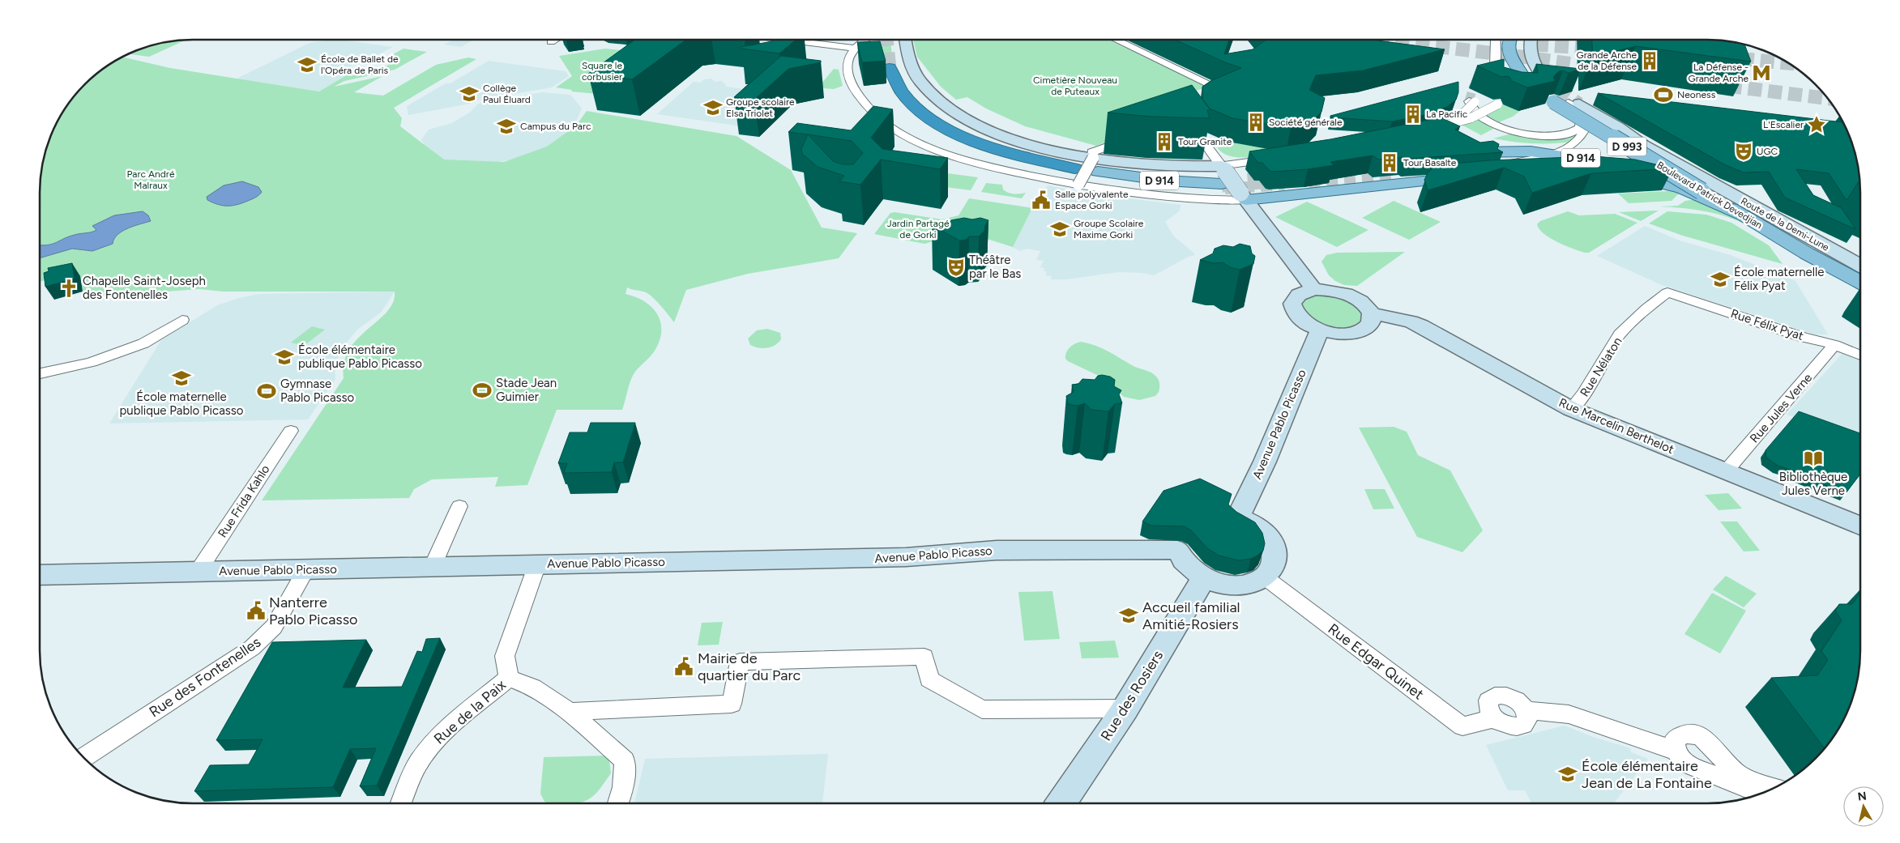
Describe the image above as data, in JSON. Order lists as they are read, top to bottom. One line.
{"streets":{"main road":["D 993","D 914","Boulevard Patrick Devedjian"],"street":["Route de la Demi-Lune","Rue Félix Pyat","Rue Nélaton","Rue Jules Verne","Avenue Pablo Picasso","Rue Marcelin Berthelot","Rue Frida Kahlo","Rue Edgar Quinet","Rue des Fontenelles","Rue des Rosiers","Rue de la Paix"]},"crossings":[["Boulevard Patrick Devedjian","Route de la Demi-Lune"],["Rue Félix Pyat","Rue Nélaton"],["Rue Félix Pyat","Rue Jules Verne"],["Rue Nélaton","Rue Marcelin Berthelot"],["Rue Jules Verne","Rue Marcelin Berthelot"],["Avenue Pablo Picasso","Rue Frida Kahlo"],["Avenue Pablo Picasso","Rue Edgar Quinet"],["Avenue Pablo Picasso","Rue des Fontenelles"],["Avenue Pablo Picasso","Rue des Rosiers"]],"parks":["Square le corbusier","Cimetière Nouveau de Puteaux","Parc André Malraux","Jardin Partagé de Gorki"],"places":{"building":["Grande Arche de la Défense","La Pacific","Société générale","Tour Granite","Tour Basalte"],"school or university":["École de Ballet de l'Opéra de Paris","Collège Paul Éluard","Groupe scolaire Elsa Triolet","Campus du Parc","Groupe Scolaire Maxime Gorki","École maternelle Félix Pyat","École élémentaire publique Pablo Picasso","École maternelle publique Pablo Picasso","Accueil familial Amitié-Rosiers","École élémentaire Jean de La Fontaine"],"metro station":["La Défense - Grande Arche"],"sports":["Neoness","Stade Jean Guimier","Gymnase Pablo Picasso"],"place":["L'Escalier"],"theatre":["UGC","Théâtre par le Bas"],"public building":["Salle polyvalente Espace Gorki","Nanterre Pablo Picasso","Mairie de quartier du Parc"],"church":["Chapelle Saint-Joseph des Fontenelles"],"library":["Bibliothèque Jules Verne"]},"north":"top"}
